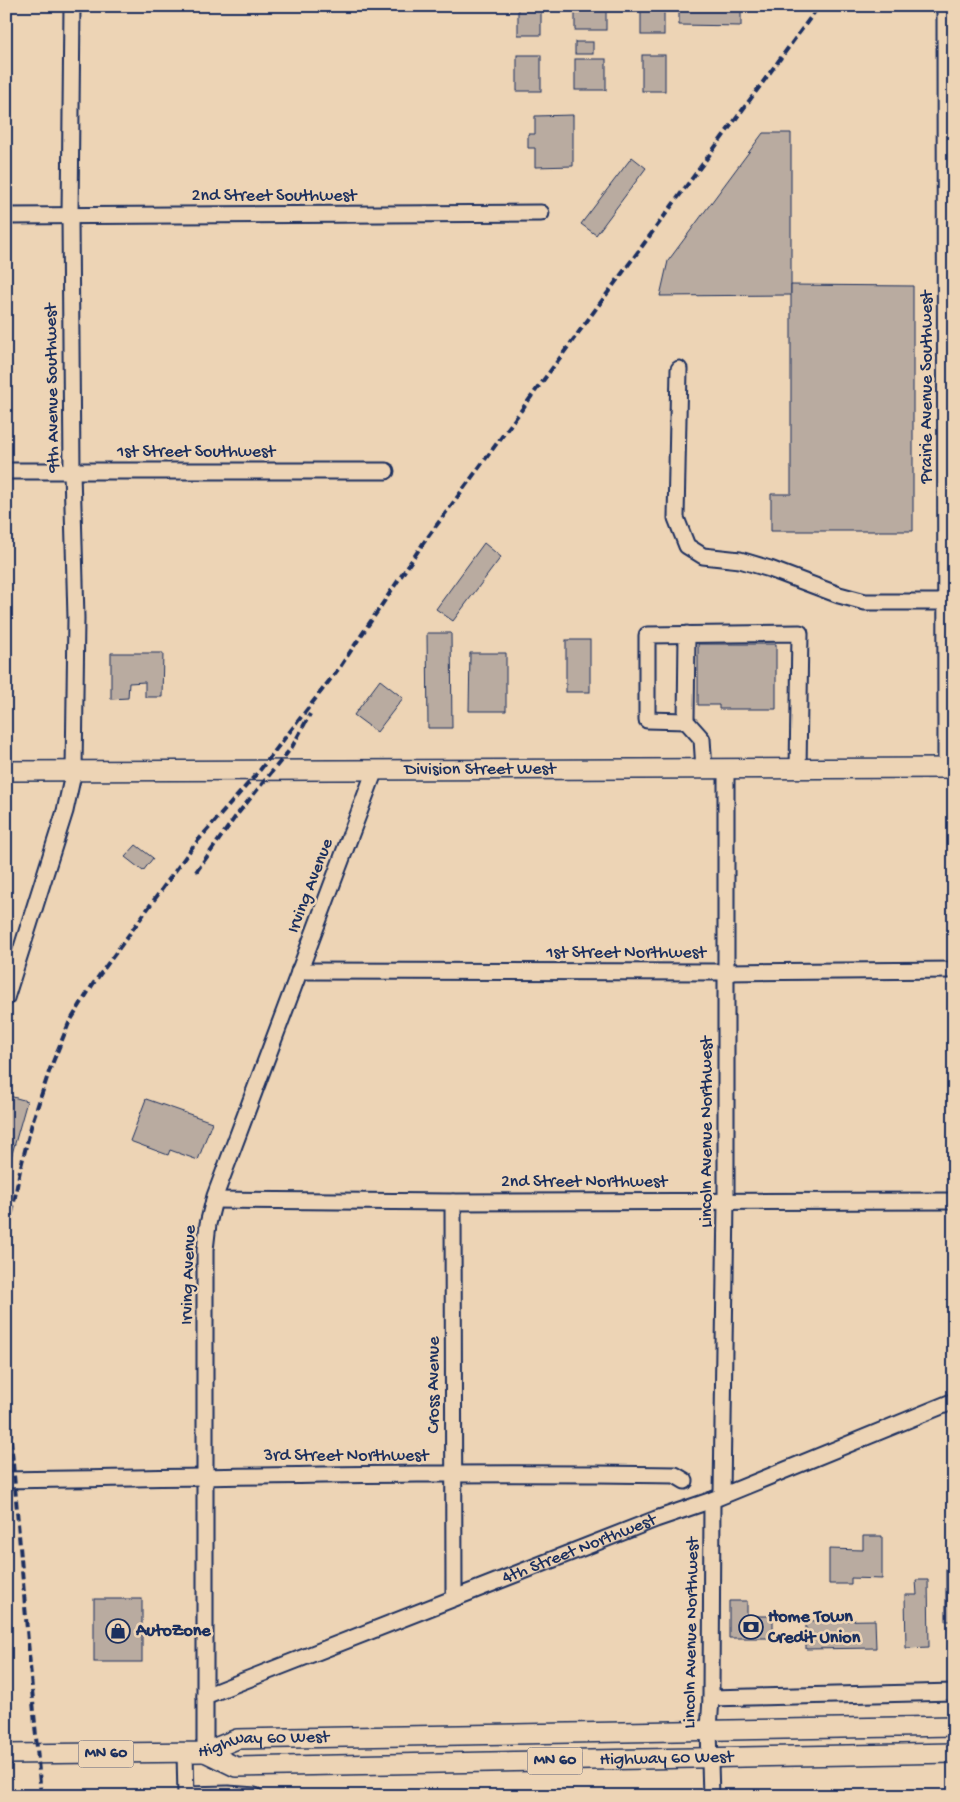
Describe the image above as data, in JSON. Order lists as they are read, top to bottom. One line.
{"streets":{"main road":["Division Street West","Highway 60 West","MN 60"],"street":["2nd Street Southwest","Prairie Avenue Southwest","9th Avenue Southwest","1st Street Southwest","Irving Avenue","1st Street Northwest","Lincoln Avenue Northwest","2nd Street Northwest","Cross Avenue","3rd Street Northwest","4th Street Northwest"]},"crossings":[["2nd Street Southwest","9th Avenue Southwest"],["Prairie Avenue Southwest","Division Street West"],["9th Avenue Southwest","1st Street Southwest"],["9th Avenue Southwest","Division Street West"],["Division Street West","Irving Avenue"],["Division Street West","Lincoln Avenue Northwest"],["Irving Avenue","1st Street Northwest"],["Irving Avenue","2nd Street Northwest"],["Irving Avenue","3rd Street Northwest"],["Irving Avenue","4th Street Northwest"],["Irving Avenue","Highway 60 West"],["Irving Avenue","MN 60"],["1st Street Northwest","Lincoln Avenue Northwest"],["Lincoln Avenue Northwest","2nd Street Northwest"],["Lincoln Avenue Northwest","4th Street Northwest"],["Lincoln Avenue Northwest","Highway 60 West"],["2nd Street Northwest","Cross Avenue"],["Cross Avenue","3rd Street Northwest"],["Cross Avenue","4th Street Northwest"],["Highway 60 West","MN 60"]],"places":{"bank":["Home Town Credit Union"],"shop":["AutoZone"]}}
